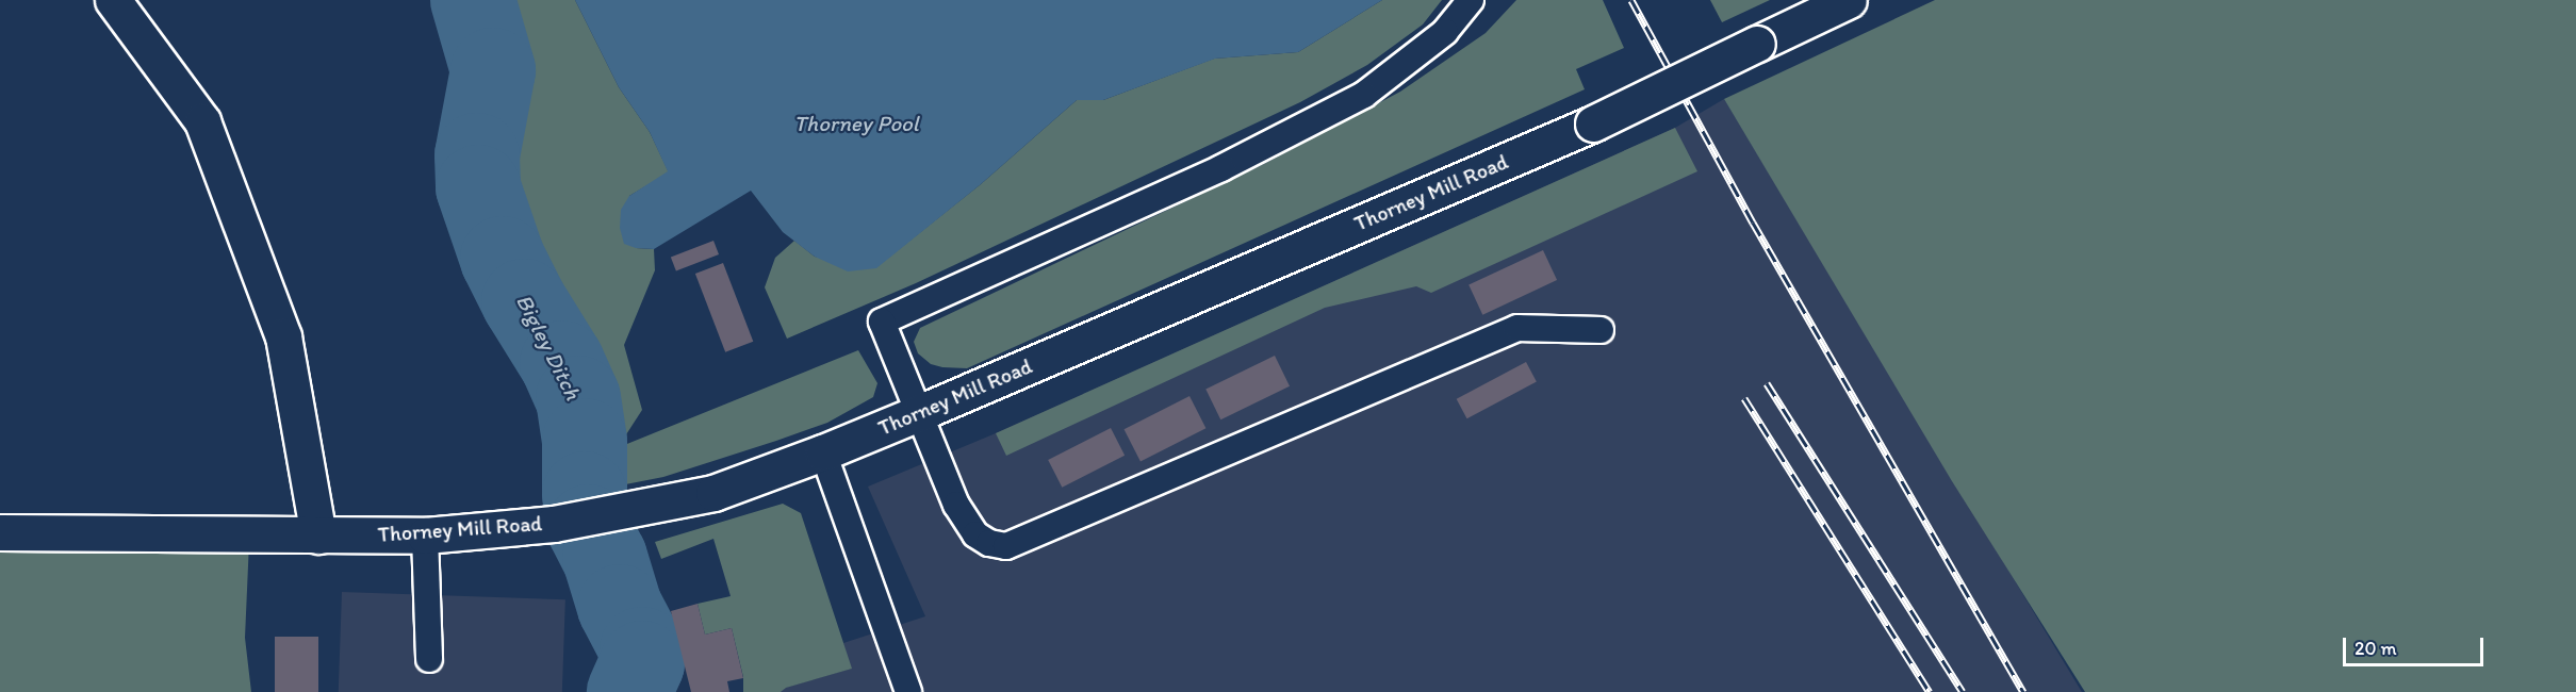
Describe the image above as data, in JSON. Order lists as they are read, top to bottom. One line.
{"streets":{"street":["Thorney Mill Road"]},"water":["Thorney Pool","Bigley Ditch"],"scale_bar":"20 m"}
